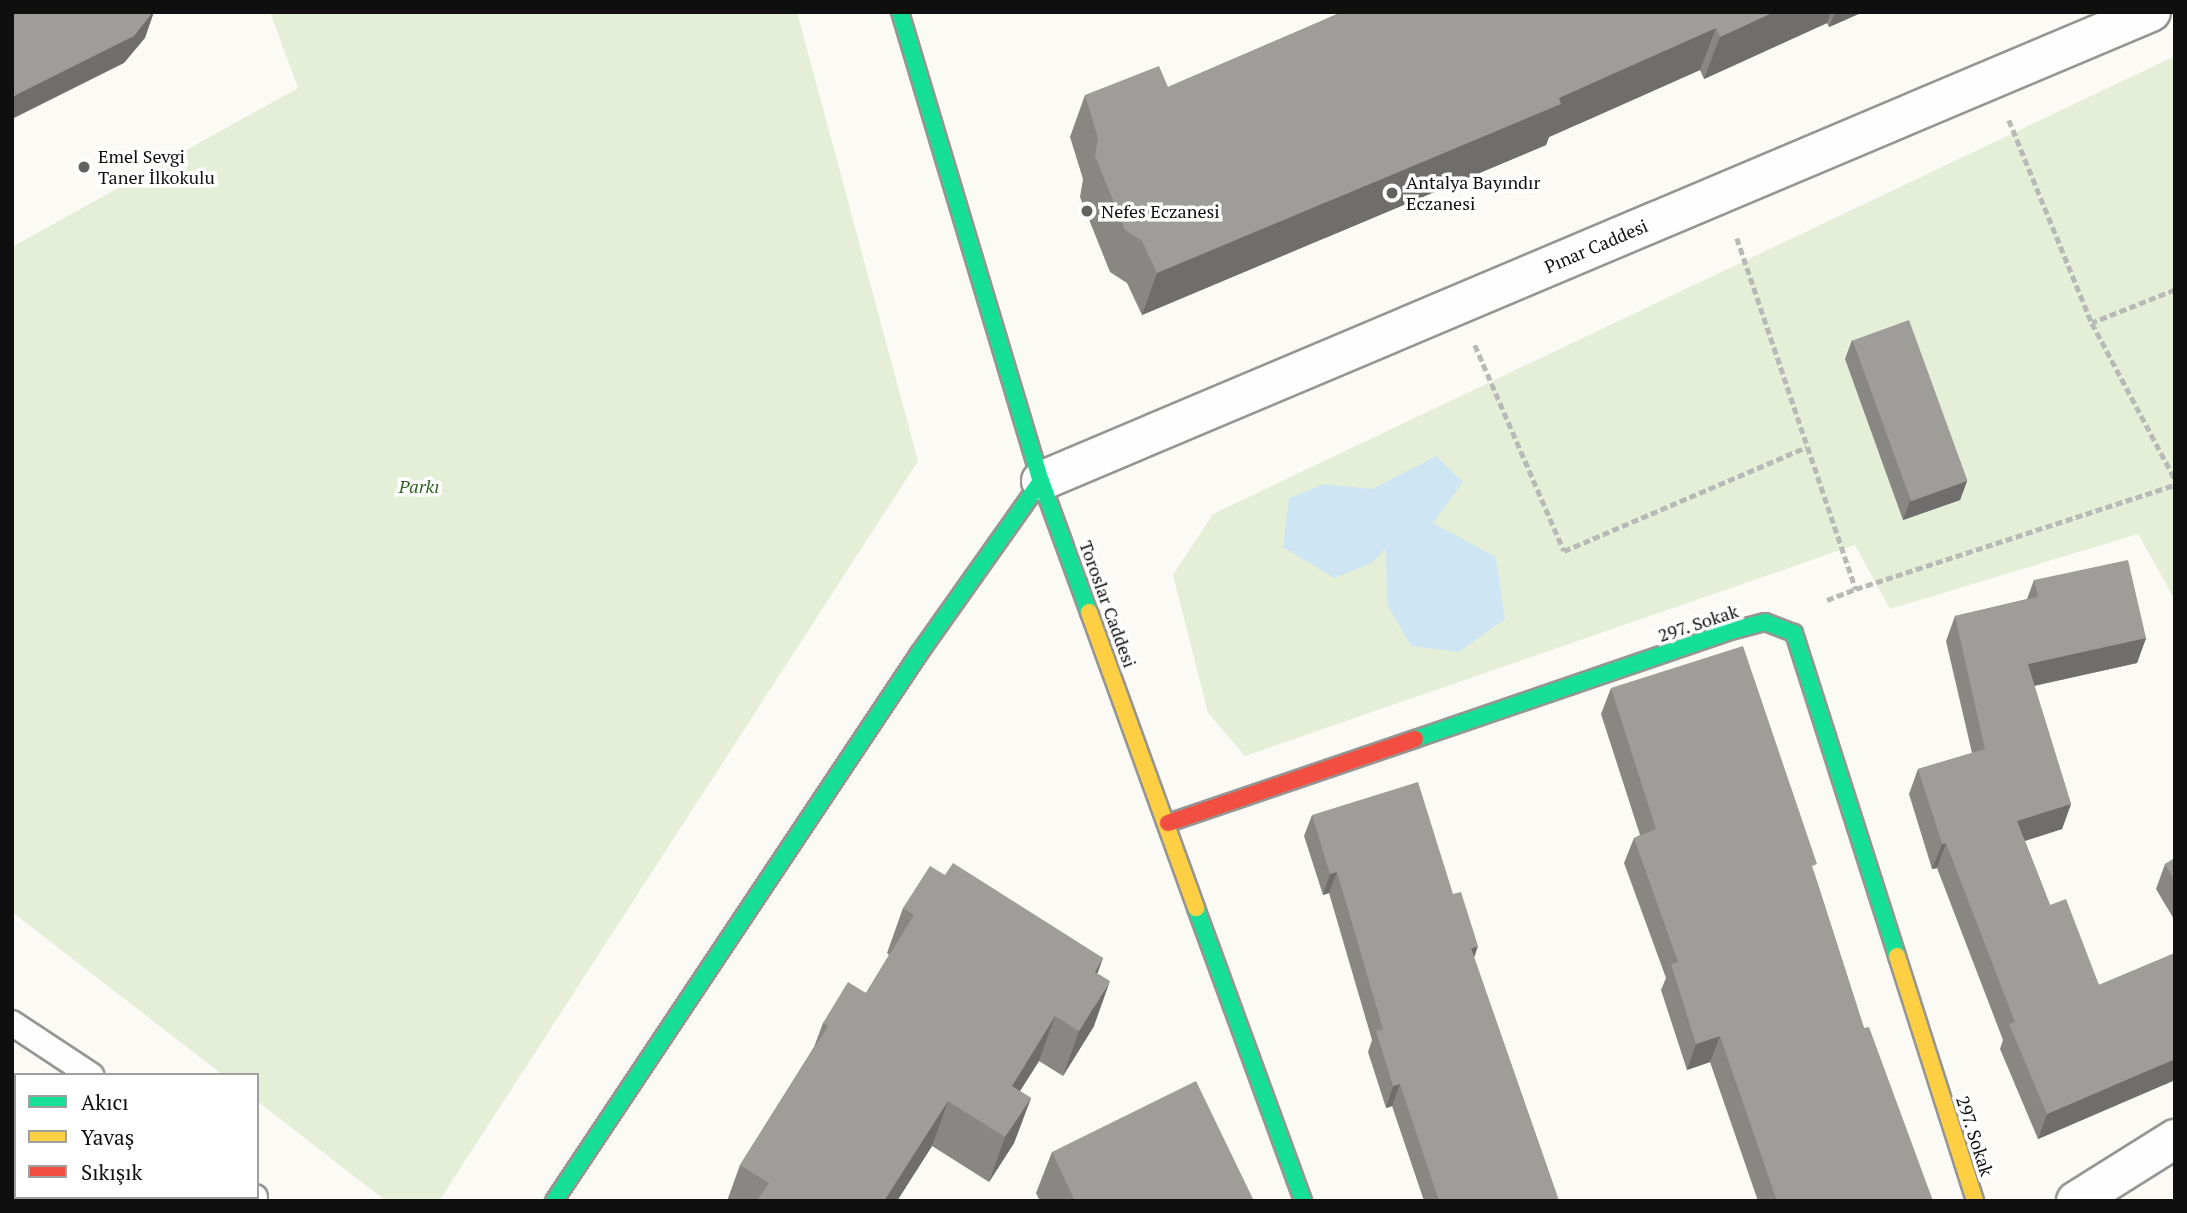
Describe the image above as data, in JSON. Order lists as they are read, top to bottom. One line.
{"streets":{"main road":["Toroslar Caddesi","297. Sokak"],"street":["Pınar Caddesi"]},"crossings":[["Pınar Caddesi","Toroslar Caddesi"],["Toroslar Caddesi","297. Sokak"]],"parks":["Parkı"],"places":["Emel Sevgi Taner İlkokulu","Antalya Bayındır Eczanesi","Nefes Eczanesi"],"legend":["Akıcı","Yavaş","Sıkışık"]}
